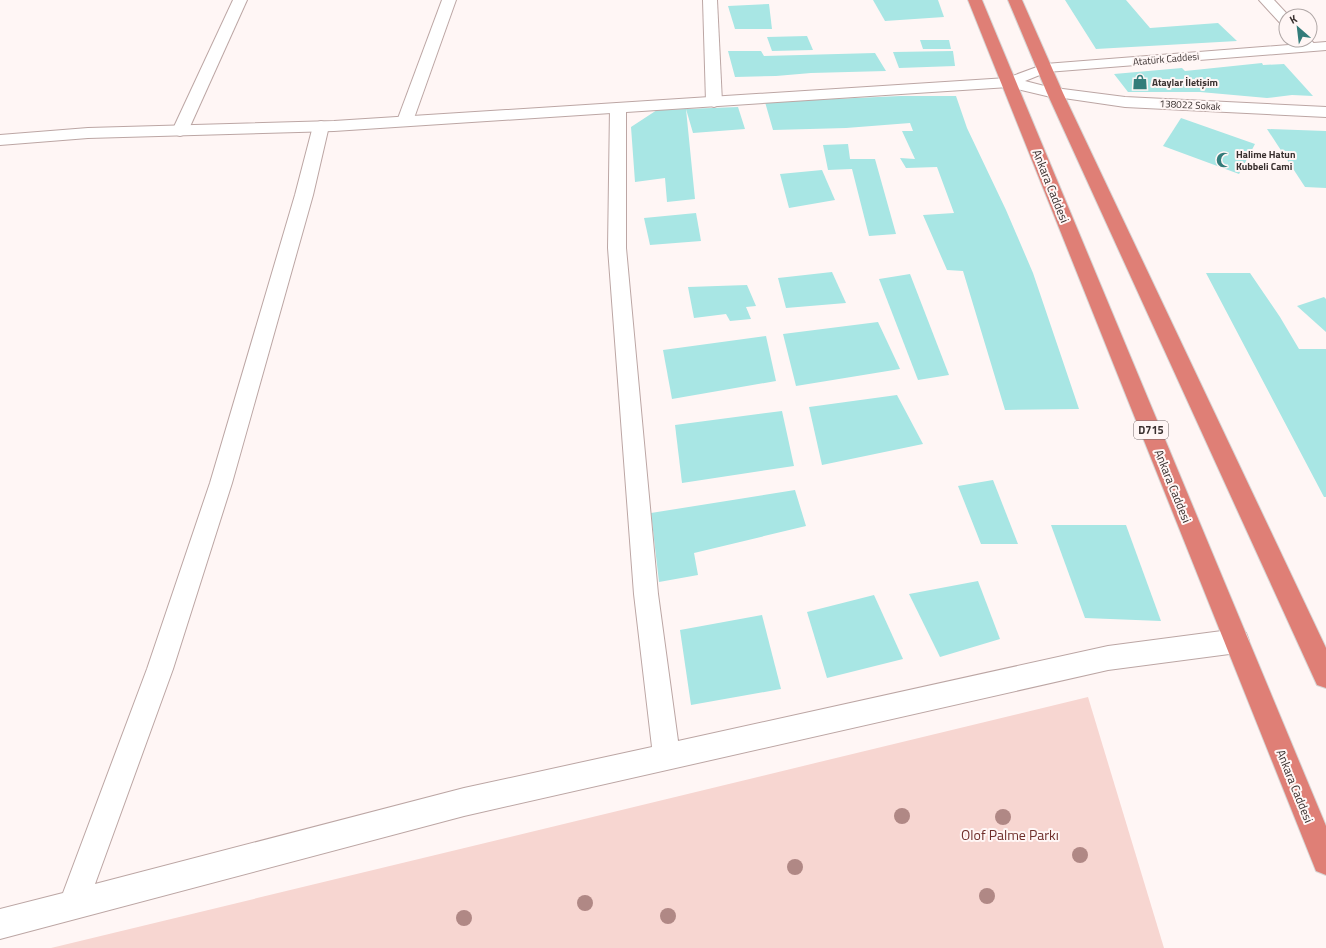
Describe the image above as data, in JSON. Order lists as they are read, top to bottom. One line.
{"streets":{"highway":["Ankara Caddesi","D715"],"street":["Atatürk Caddesi","138022 Sokak"]},"crossings":[["Atatürk Caddesi","138022 Sokak"],["Atatürk Caddesi","Ankara Caddesi"],["138022 Sokak","Ankara Caddesi"]],"parks":["Olof Palme Parkı"],"places":{"shop":["Ataylar İletişim"],"mosque":["Halime Hatun Kubbeli Cami"]},"north":"top left"}
